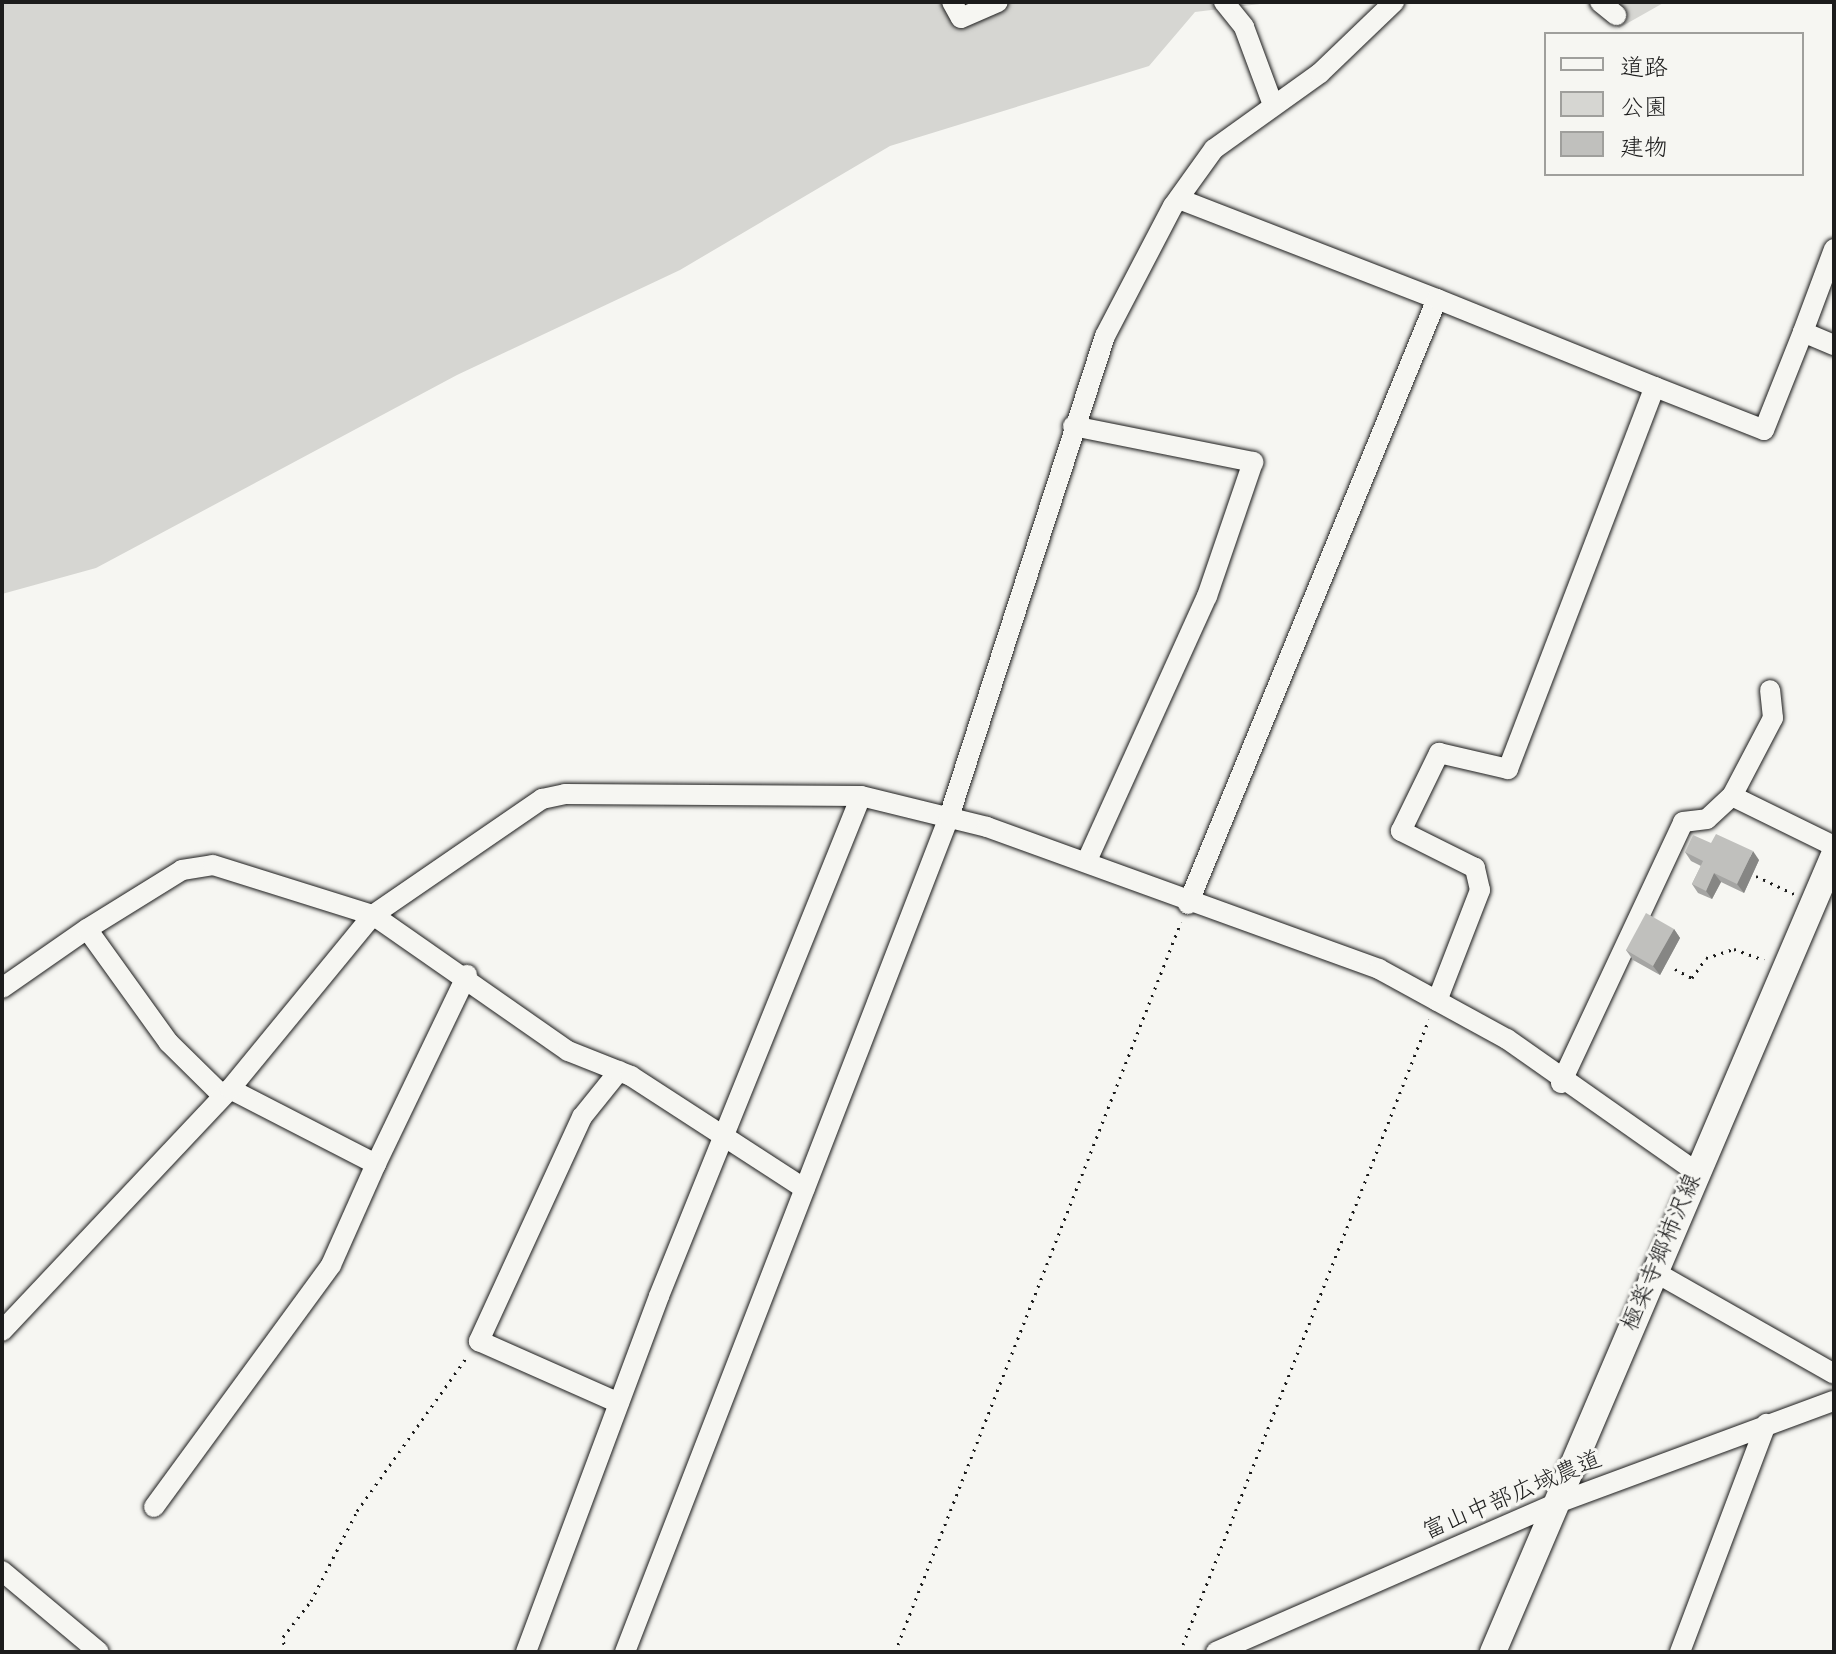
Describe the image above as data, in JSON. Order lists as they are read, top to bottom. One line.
{"streets":{"main road":["極楽寺郷柿沢線"],"street":["富山中部広域農道"]},"crossings":[["極楽寺郷柿沢線","富山中部広域農道"]],"legend":["道路","公園","建物"]}
